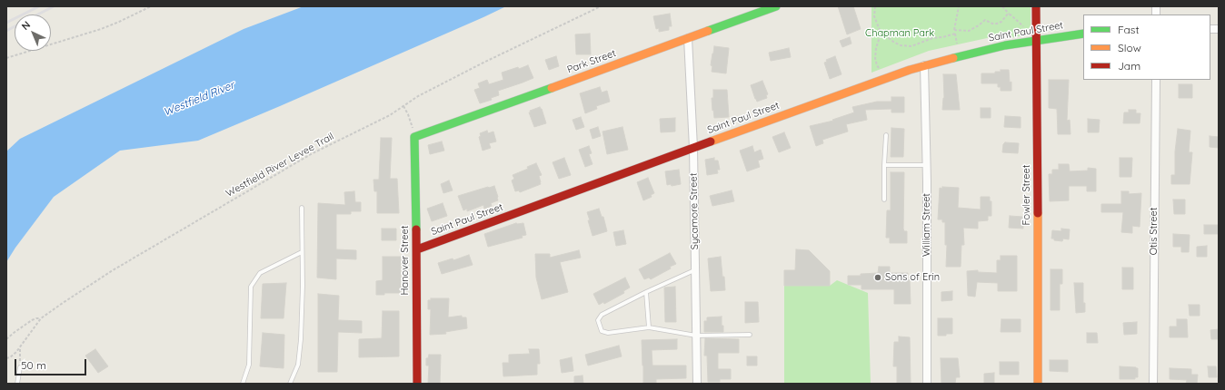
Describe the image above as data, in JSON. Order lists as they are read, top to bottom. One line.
{"streets":{"street":["Saint Paul Street","Park Street","Fowler Street","Sycamore Street","William Street","Otis Street","Hanover Street"],"path":["Westfield River Levee Trail"]},"crossings":[["Saint Paul Street","Fowler Street"],["Saint Paul Street","Sycamore Street"],["Saint Paul Street","William Street"],["Saint Paul Street","Hanover Street"],["Park Street","Sycamore Street"],["Park Street","Hanover Street"]],"water":["Westfield River"],"parks":["Chapman Park"],"places":["Sons of Erin"],"legend":["Fast","Slow","Jam"],"scale_bar":"50 m","north":"top left"}
